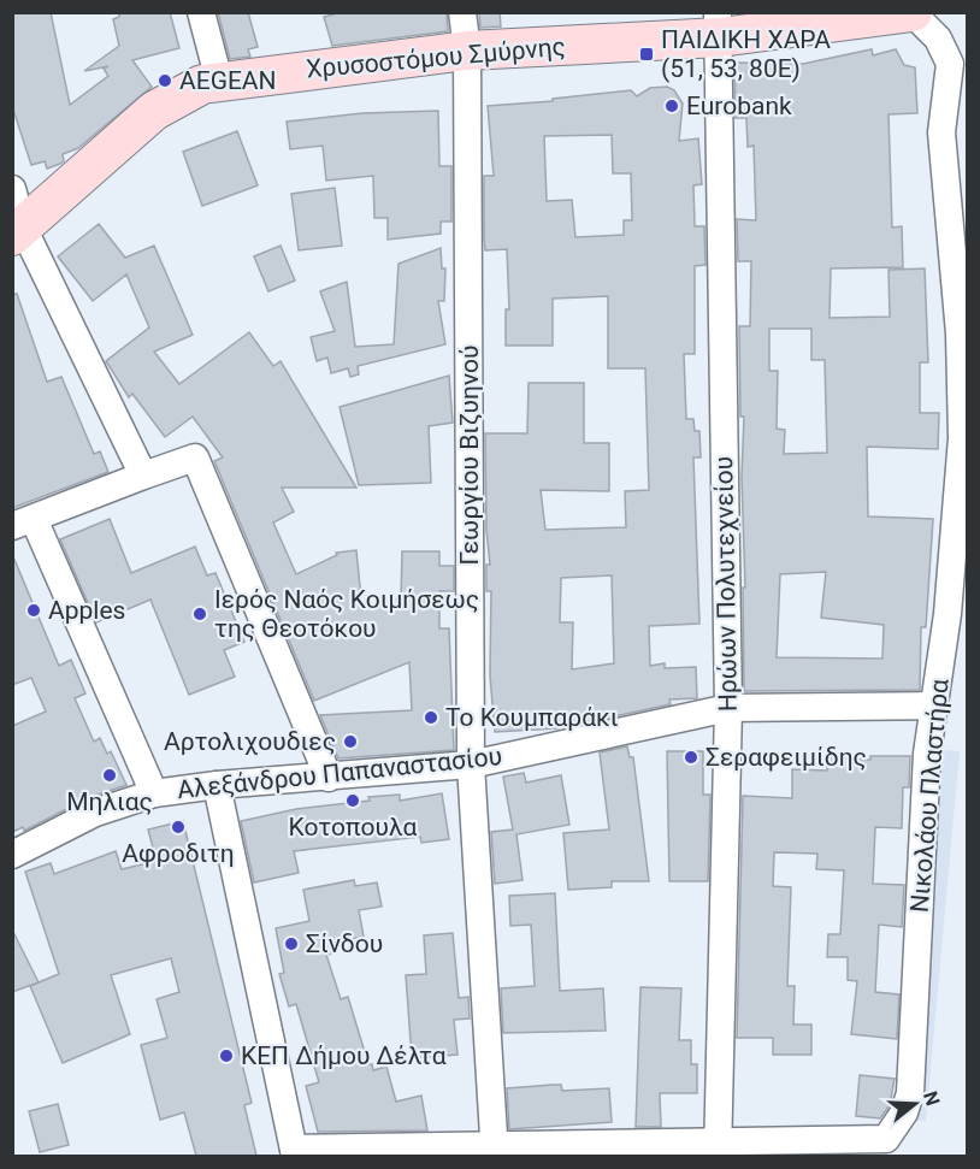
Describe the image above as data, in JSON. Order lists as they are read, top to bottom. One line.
{"streets":{"street":["Χρυσοστόμου Σμύρνης","Γεωργίου Βιζυηνού","Ηρώων Πολυτεχνείου","Αλεξάνδρου Παπαναστασίου","Νικολάου Πλαστήρα"]},"crossings":[["Χρυσοστόμου Σμύρνης","Γεωργίου Βιζυηνού"],["Χρυσοστόμου Σμύρνης","Ηρώων Πολυτεχνείου"],["Χρυσοστόμου Σμύρνης","Νικολάου Πλαστήρα"],["Γεωργίου Βιζυηνού","Αλεξάνδρου Παπαναστασίου"],["Ηρώων Πολυτεχνείου","Αλεξάνδρου Παπαναστασίου"],["Ηρώων Πολυτεχνείου","Νικολάου Πλαστήρα"],["Αλεξάνδρου Παπαναστασίου","Νικολάου Πλαστήρα"]],"places":{"transit":["ΠΑΙΔΙΚΗ ΧΑΡΑ (51, 53, 80Ε)"],"other":["AEGEAN","Eurobank","Apples","Ιερός Ναός Κοιμήσεως της Θεοτόκου","Το Κουμπαράκι","Αρτολιχουδιες","Σεραφειμίδης","Μηλιας","Κοτοπουλα","Αφροδιτη","Σίνδου","ΚΕΠ Δήμου Δέλτα"]},"north":"right"}
